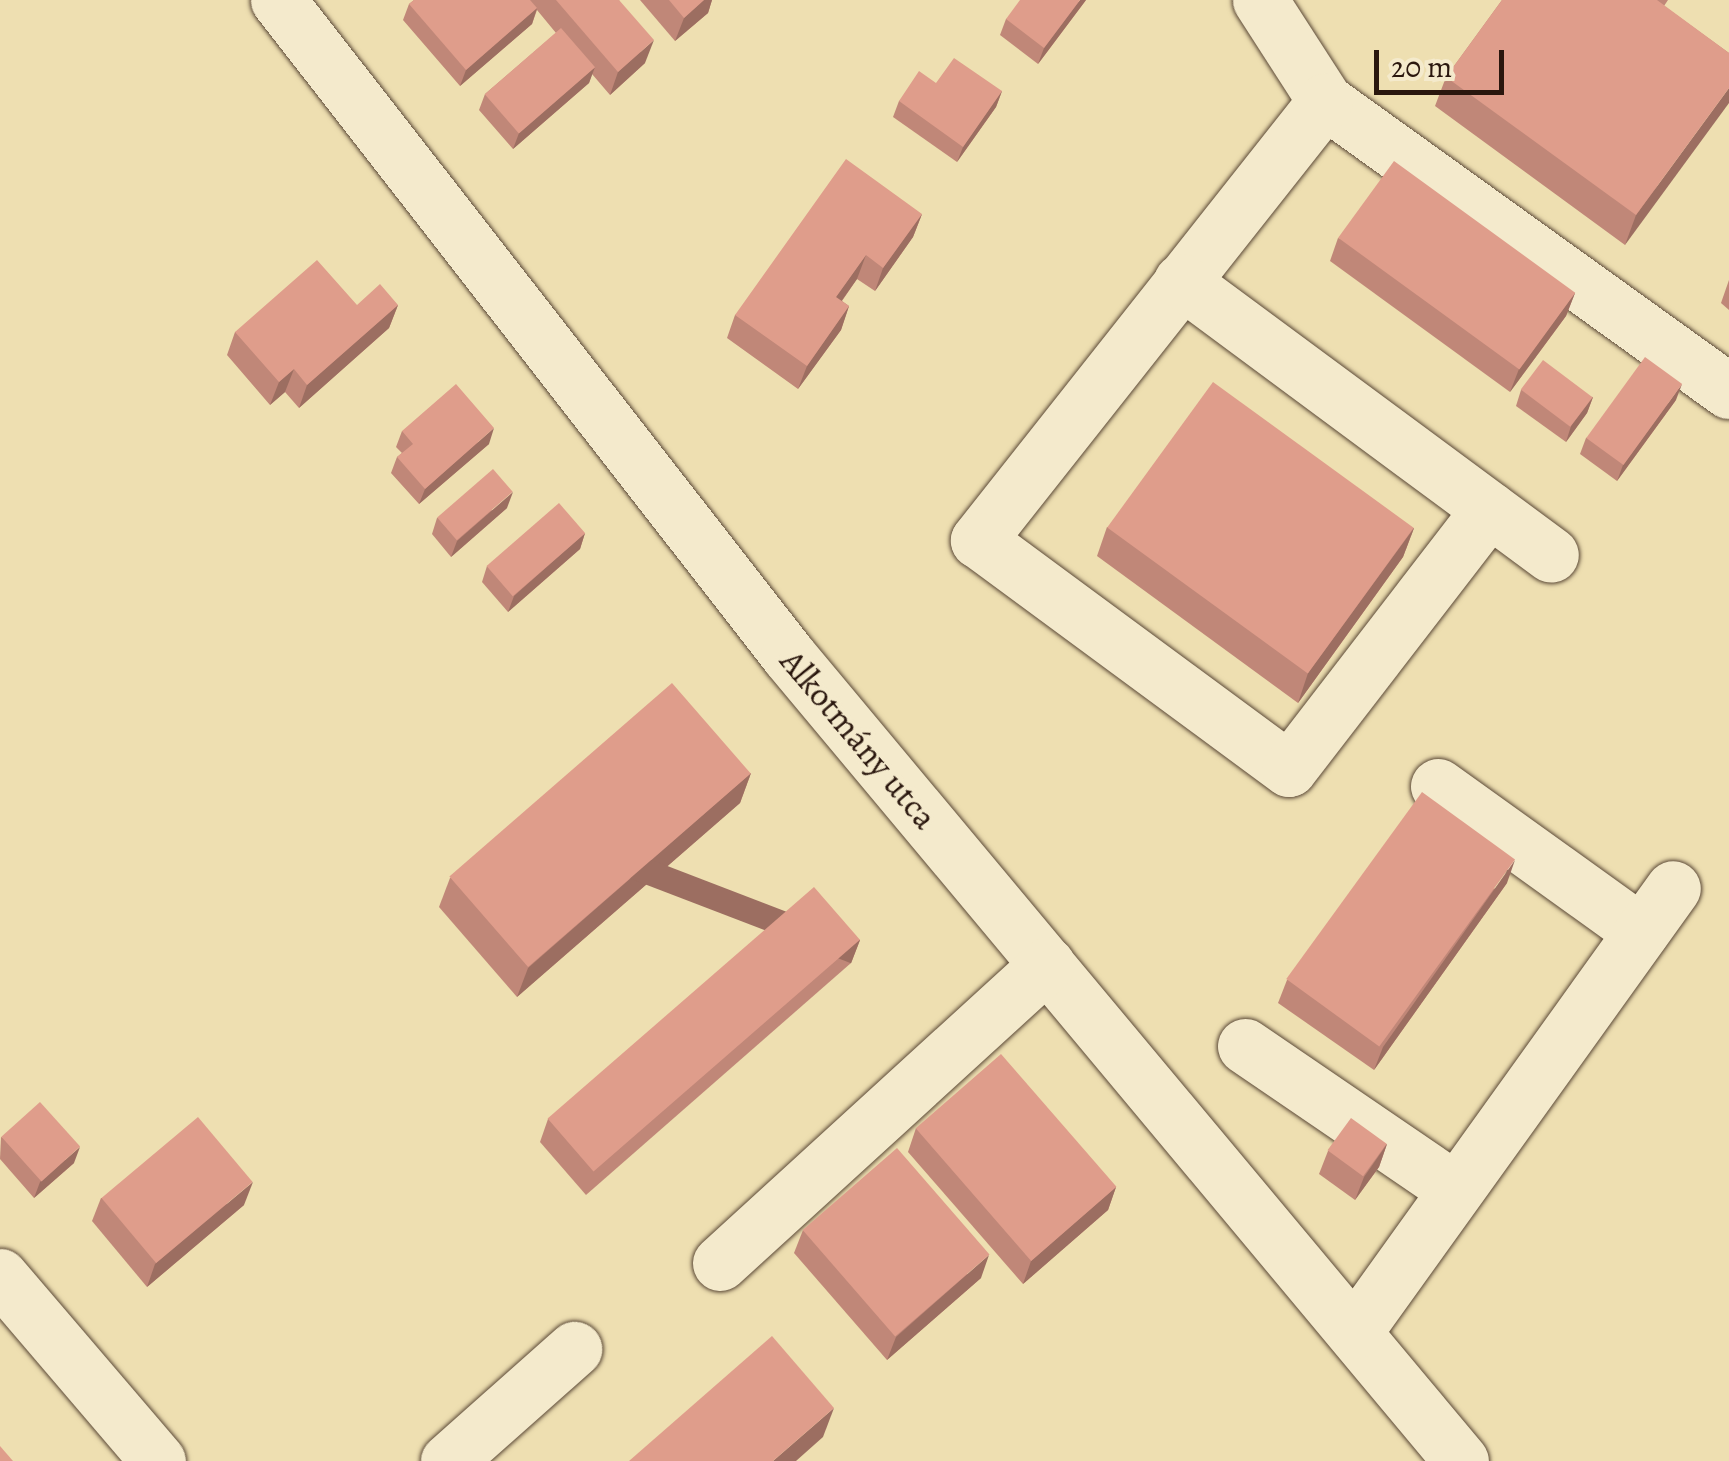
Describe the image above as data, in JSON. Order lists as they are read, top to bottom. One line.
{"streets":{"street":["Alkotmány utca"]},"scale_bar":"20 m"}
